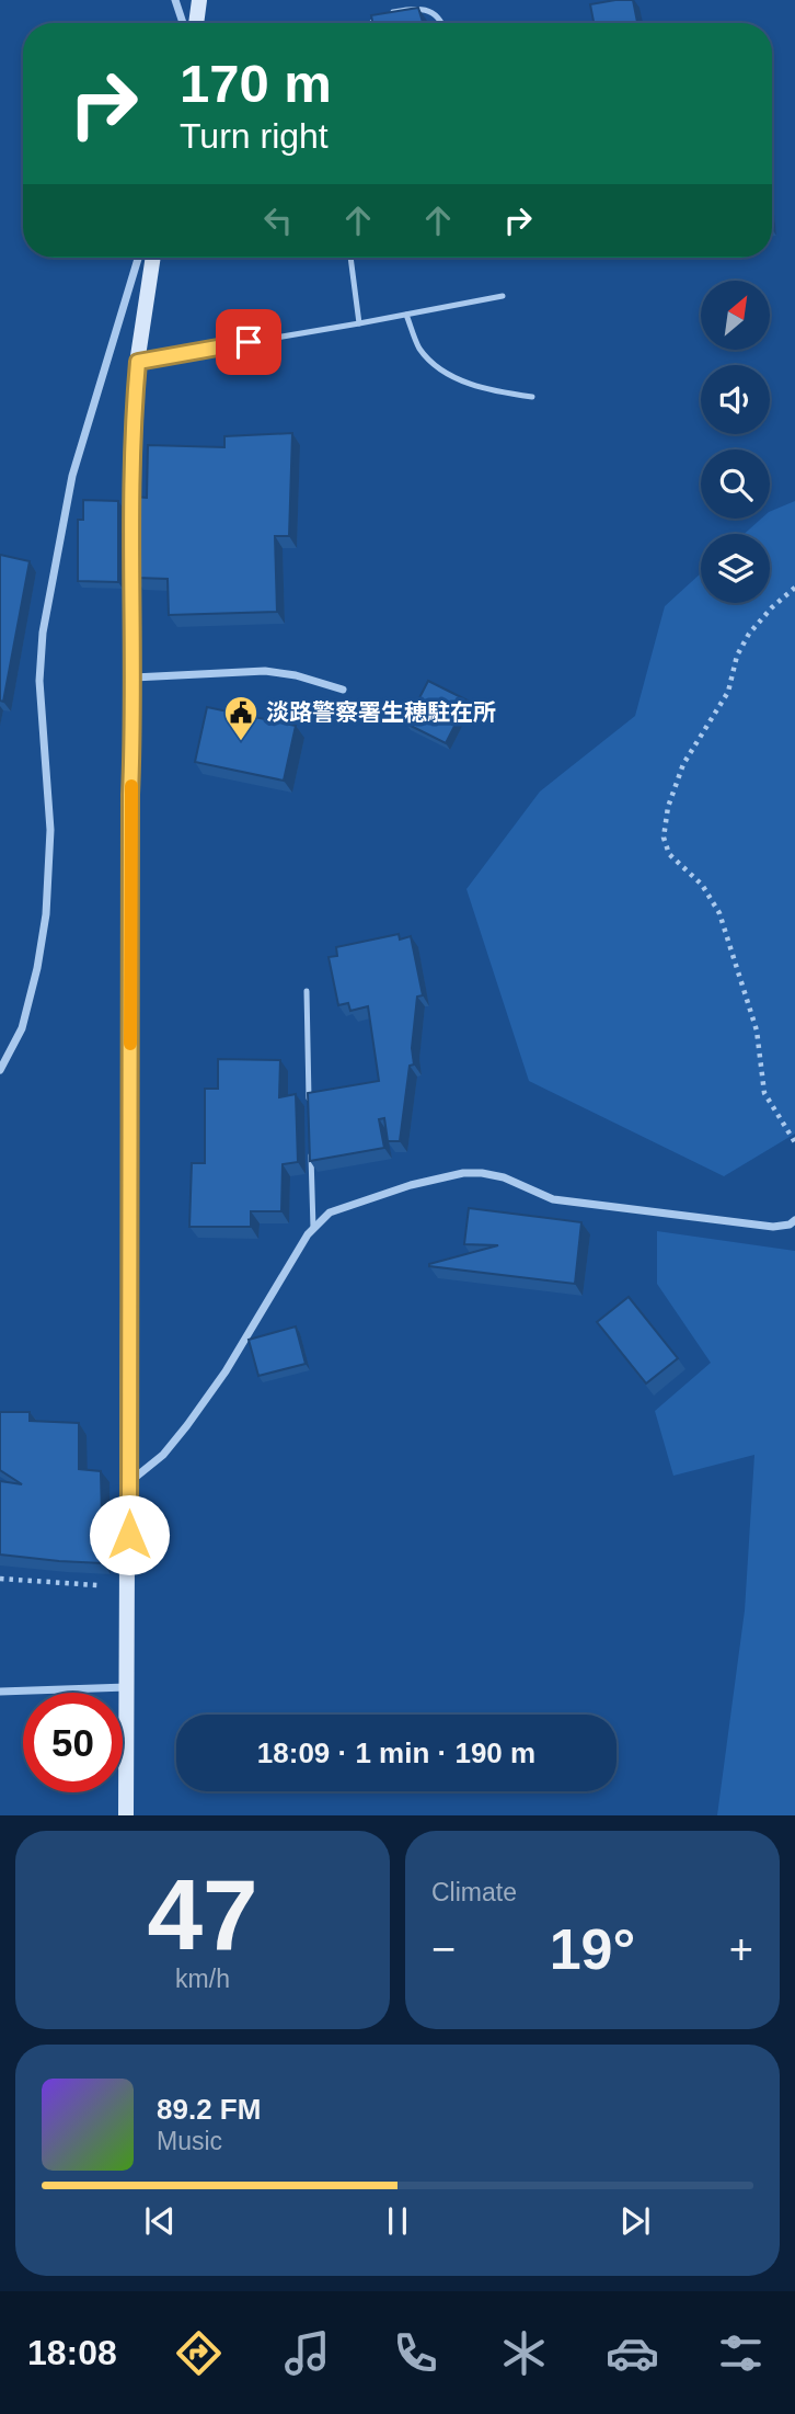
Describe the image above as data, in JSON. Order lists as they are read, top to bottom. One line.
{"places":{"public building":["淡路警察署生穂駐在所"]},"north":"top right","page":{"turn":["170 m","Turn right"],"limit":"50","trip":"18:09 · 1 min · 190 m","tile":[["47","km/h"],"Climate"],"heat":["−","19°","+"],"song":["89.2 FM","Music"],"tabs":"18:08"}}
